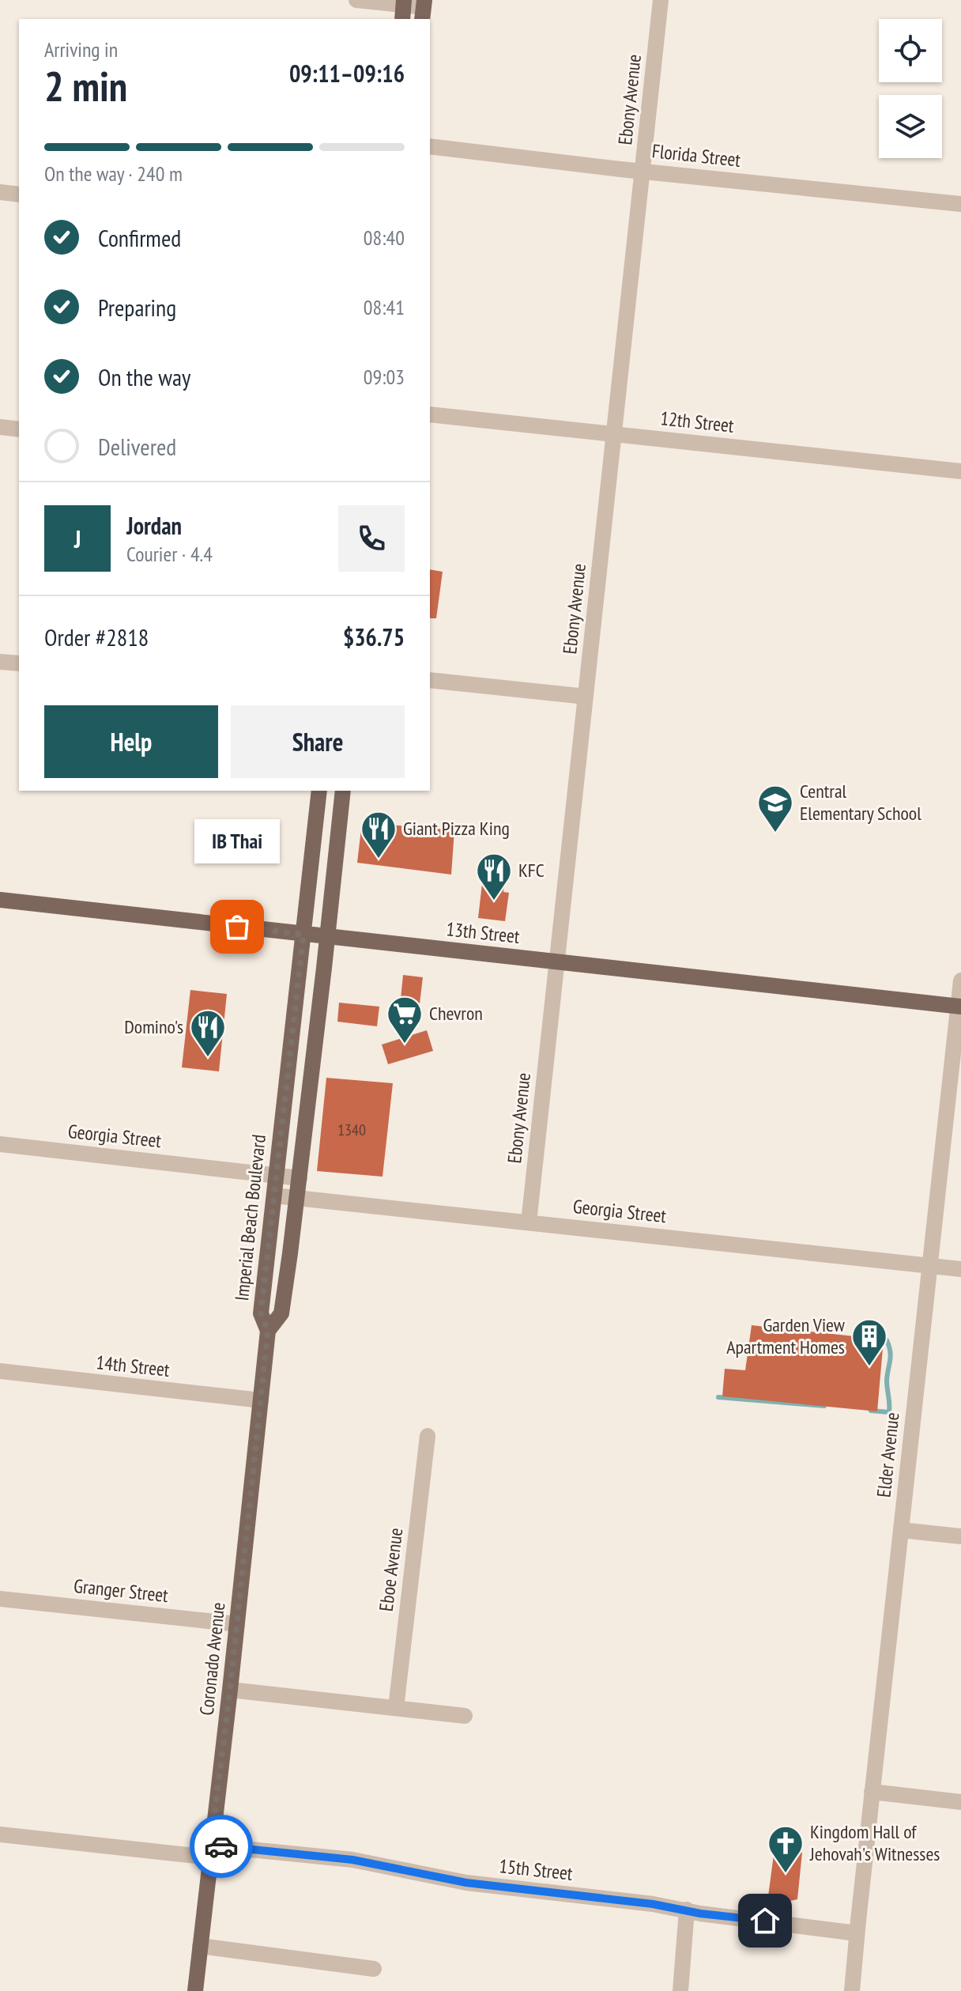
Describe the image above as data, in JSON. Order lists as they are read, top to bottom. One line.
{"streets":{"main road":["13th Street","Imperial Beach Boulevard","Coronado Avenue"],"street":["Ebony Avenue","Florida Street","12th Street","Georgia Street","14th Street","Elder Avenue","Eboe Avenue","Granger Street","15th Street"]},"crossings":[["Ebony Avenue","Florida Street"],["Ebony Avenue","12th Street"],["Ebony Avenue","13th Street"],["Ebony Avenue","Georgia Street"],["13th Street","Imperial Beach Boulevard"],["13th Street","Elder Avenue"],["Georgia Street","Imperial Beach Boulevard"],["Georgia Street","Elder Avenue"],["Imperial Beach Boulevard","Coronado Avenue"],["14th Street","Coronado Avenue"],["Elder Avenue","15th Street"],["Granger Street","Coronado Avenue"],["Coronado Avenue","15th Street"]],"places":{"school or university":["Central Elementary School"],"restaurant":["Giant Pizza King","KFC","Domino's"],"other":["IB Thai"],"supermarket":["Chevron"],"building":["Garden View Apartment Homes"],"church":["Kingdom Hall of Jehovah's Witnesses"]},"house_numbers":["1340"],"page":{"heading":["2 min","Arriving in","09:11–09:16"],"panel":["Jordan","Courier · 4.4","Order #2818","$36.75"],"bar":"On the way · 240 m","list":[["Confirmed","08:40"],["Preparing","08:41"],["On the way","09:03"],"Delivered"],"round":"J","buttons":["Help","Share"],"bubble":"IB Thai"}}
